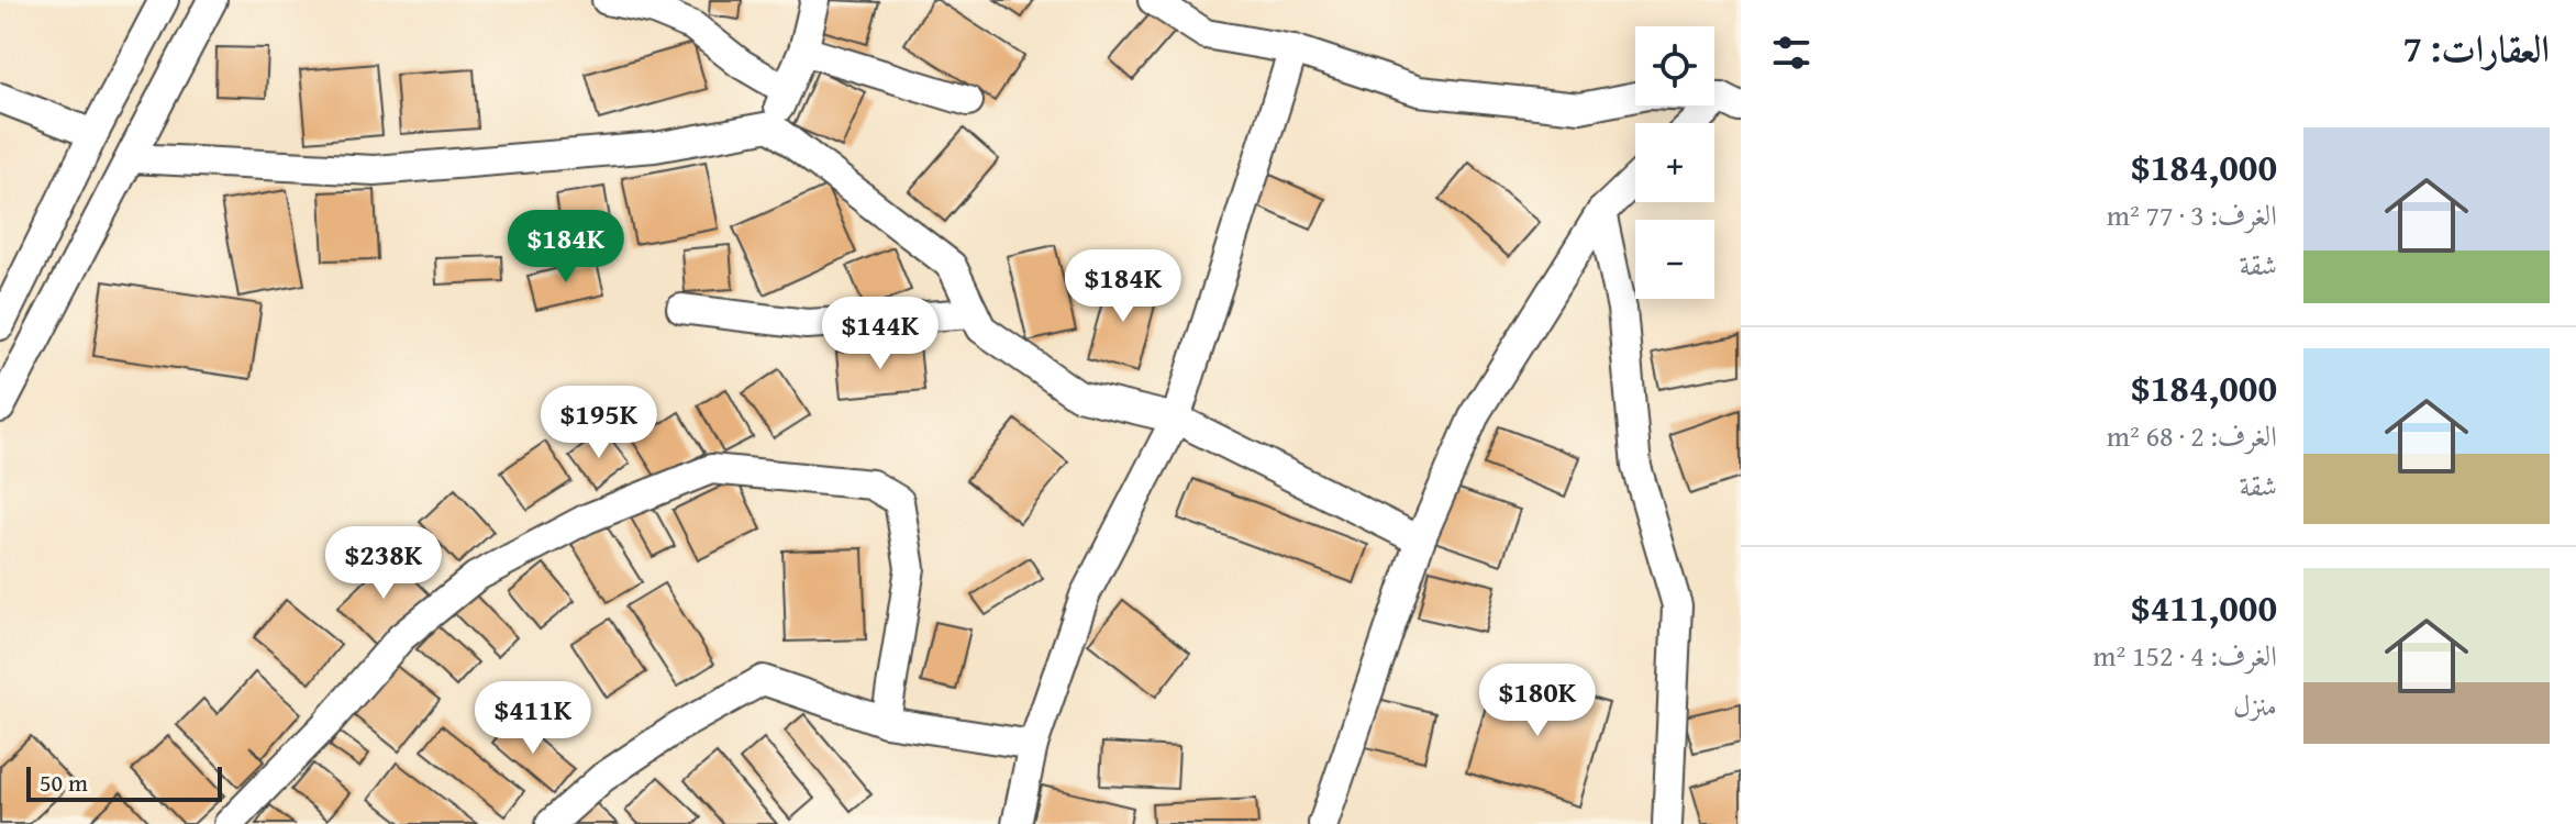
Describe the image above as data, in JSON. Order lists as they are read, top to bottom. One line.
{"scale_bar":"50 m","page":{"heading":"العقارات: 7","map_buttons":["+","−"],"list":[{"name":"$184,000","note":"الغرف: 3 · 77 m² · شقة"},{"name":"$184,000","note":"الغرف: 2 · 68 m² · شقة"},{"name":"$411,000","note":"الغرف: 4 · 152 m² · منزل"}],"price":["$184K","$184K","$144K","$195K","$238K","$180K","$411K"],"scale":"50 m"}}
